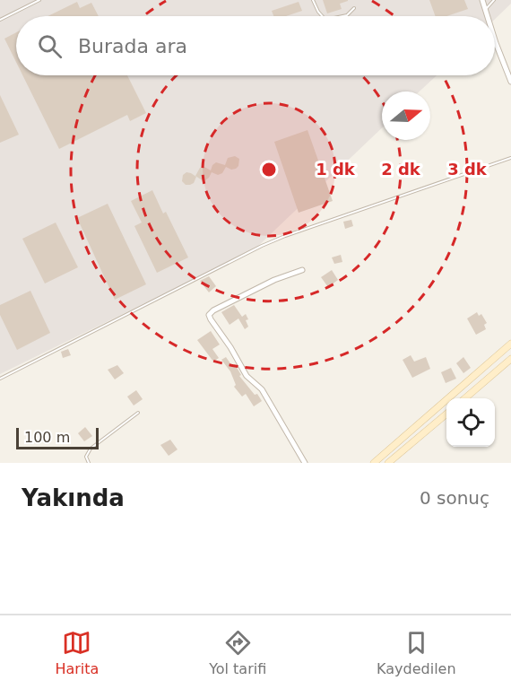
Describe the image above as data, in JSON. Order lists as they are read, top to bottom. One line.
{"scale_bar":"100 m","north":"right","page":{"search":"Burada ara","scale":"100 m","heading":["Yakında","0 sonuç"],"nav":["Harita","Yol tarifi","Kaydedilen"]},"rings":["1 dk","2 dk","3 dk"]}
